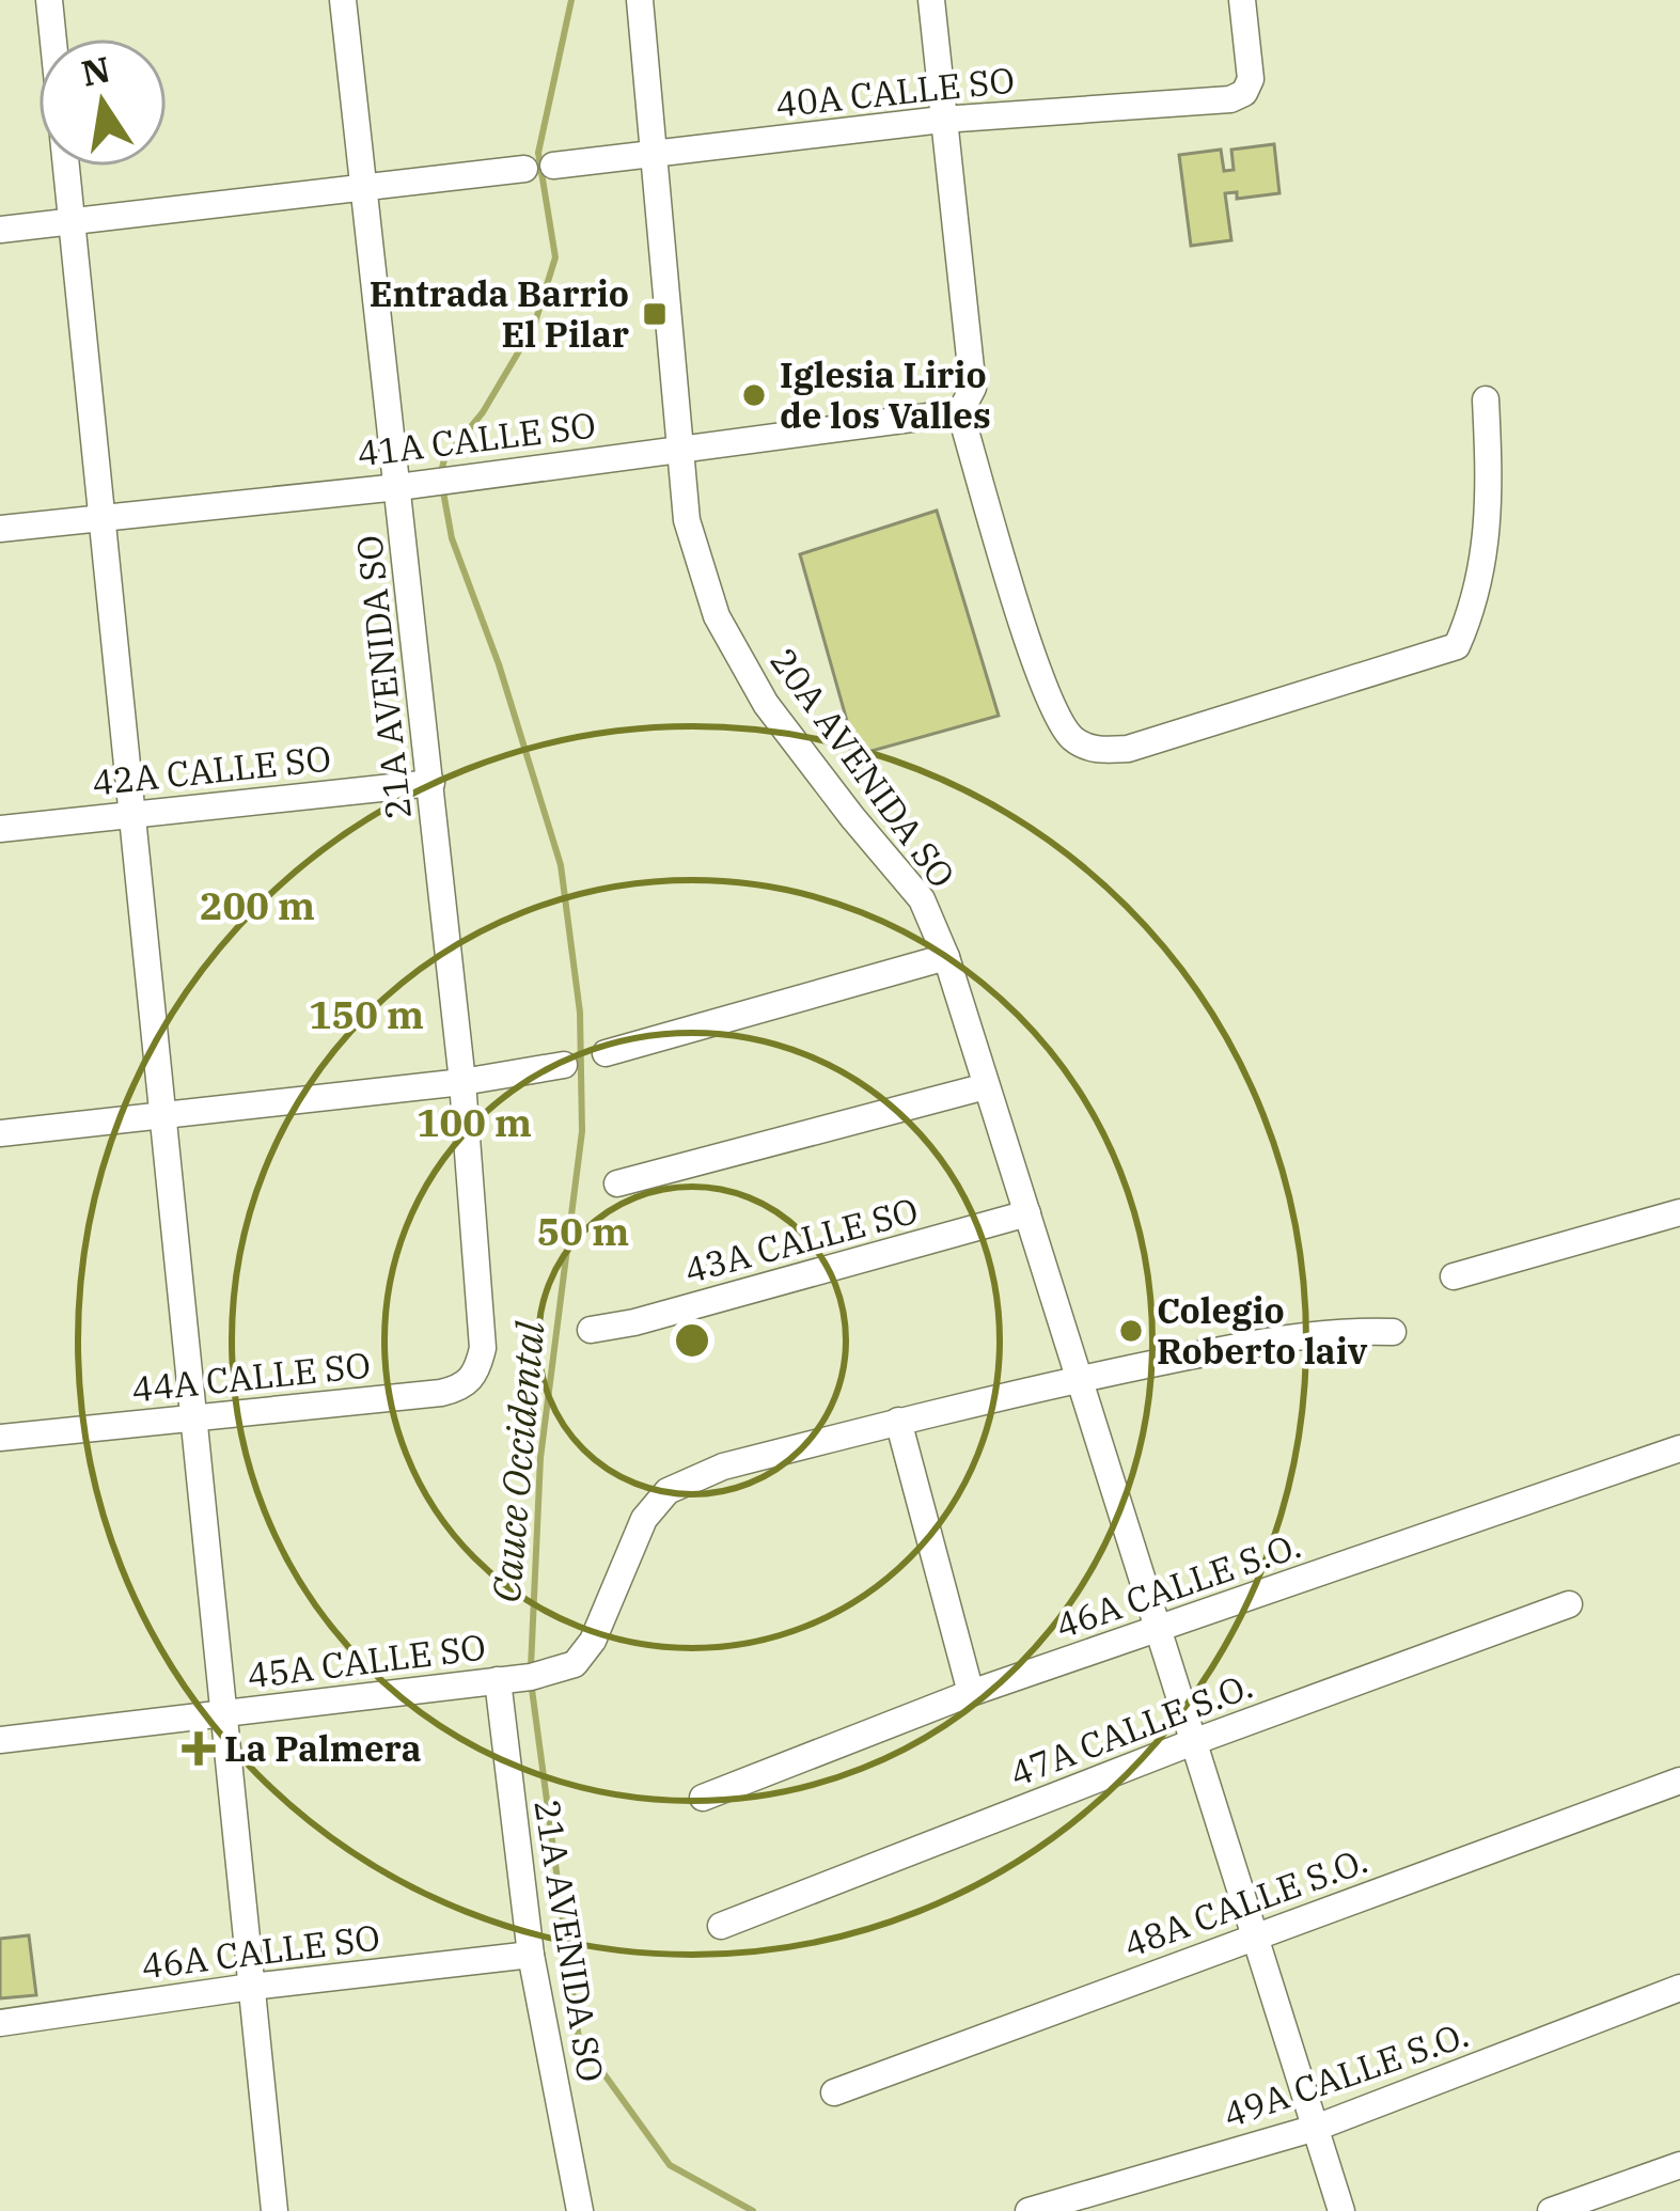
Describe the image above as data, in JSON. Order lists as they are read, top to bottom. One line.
{"streets":{"street":["40A CALLE SO","41A CALLE SO","21A AVENIDA SO","20A AVENIDA SO","42A CALLE SO","43A CALLE SO","44A CALLE SO","46A CALLE S.O.","45A CALLE SO","47A CALLE S.O.","48A CALLE S.O.","46A CALLE SO","49A CALLE S.O."]},"crossings":[["40A CALLE SO","20A AVENIDA SO"],["41A CALLE SO","21A AVENIDA SO"],["41A CALLE SO","20A AVENIDA SO"],["21A AVENIDA SO","42A CALLE SO"],["21A AVENIDA SO","44A CALLE SO"],["21A AVENIDA SO","45A CALLE SO"],["21A AVENIDA SO","46A CALLE SO"],["20A AVENIDA SO","43A CALLE SO"],["20A AVENIDA SO","46A CALLE S.O."],["20A AVENIDA SO","45A CALLE SO"],["20A AVENIDA SO","47A CALLE S.O."],["20A AVENIDA SO","48A CALLE S.O."],["20A AVENIDA SO","49A CALLE S.O."]],"water":["Cauce Occidental"],"places":{"transit":["Entrada Barrio El Pilar"],"other":["Iglesia Lirio de los Valles","Colegio Roberto laiv"],"health":["La Palmera"]},"north":"top","rings":["200 m","150 m","100 m","50 m"]}
